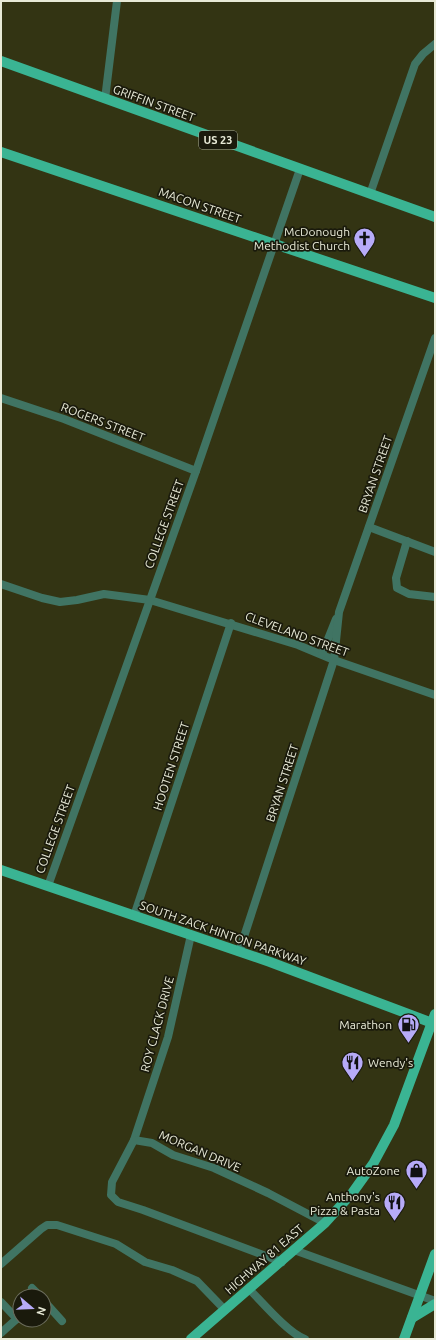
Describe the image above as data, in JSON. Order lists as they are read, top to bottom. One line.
{"streets":{"main road":["GRIFFIN STREET","US 23","MACON STREET","SOUTH ZACK HINTON PARKWAY","HIGHWAY 81 EAST"],"street":["ROGERS STREET","BRYAN STREET","COLLEGE STREET","CLEVELAND STREET","HOOTEN STREET","ROY CLACK DRIVE","MORGAN DRIVE"]},"crossings":[["GRIFFIN STREET","COLLEGE STREET"],["MACON STREET","COLLEGE STREET"],["ROGERS STREET","COLLEGE STREET"],["BRYAN STREET","CLEVELAND STREET"],["BRYAN STREET","SOUTH ZACK HINTON PARKWAY"],["COLLEGE STREET","CLEVELAND STREET"],["COLLEGE STREET","SOUTH ZACK HINTON PARKWAY"],["CLEVELAND STREET","HOOTEN STREET"],["HOOTEN STREET","SOUTH ZACK HINTON PARKWAY"],["SOUTH ZACK HINTON PARKWAY","ROY CLACK DRIVE"],["SOUTH ZACK HINTON PARKWAY","HIGHWAY 81 EAST"],["ROY CLACK DRIVE","MORGAN DRIVE"],["MORGAN DRIVE","HIGHWAY 81 EAST"]],"places":{"church":["McDonough Methodist Church"],"fuel station":["Marathon"],"restaurant":["Wendy's","Anthony's Pizza & Pasta"],"shop":["AutoZone"]},"north":"right"}
